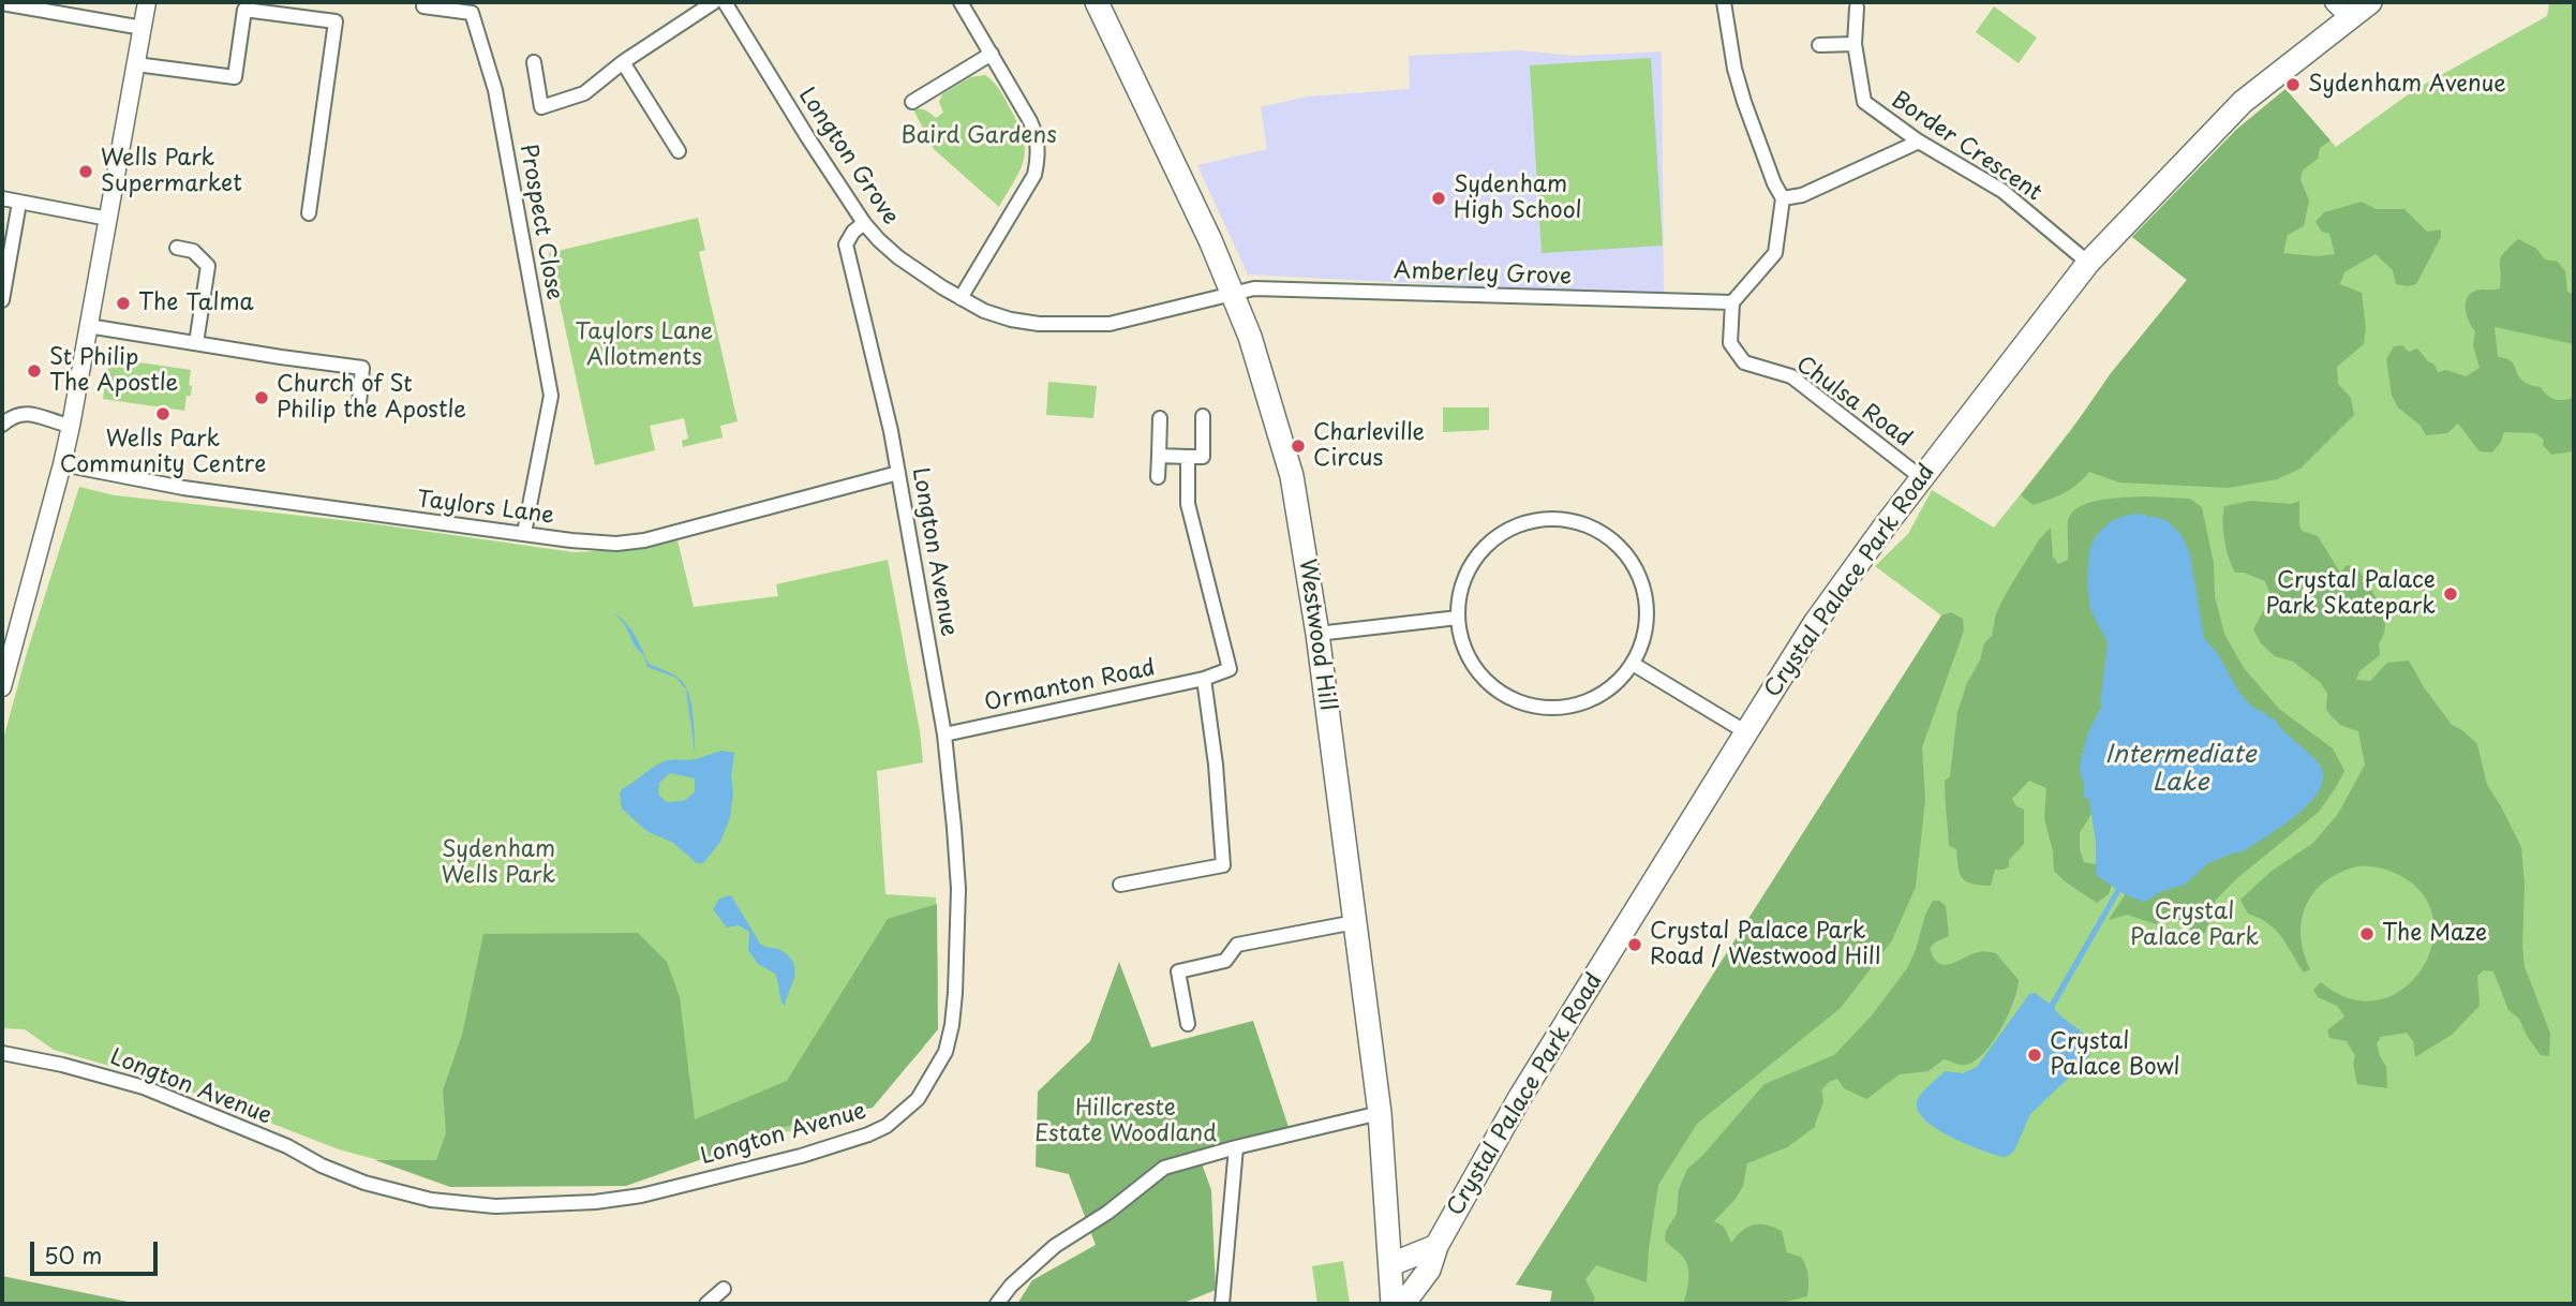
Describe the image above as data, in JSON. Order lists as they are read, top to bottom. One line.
{"streets":{"main road":["Crystal Palace Park Road","Westwood Hill"],"street":["Border Crescent","Longton Grove","Prospect Close","Amberley Grove","Chulsa Road","Taylors Lane","Longton Avenue","Ormanton Road"]},"crossings":[["Border Crescent","Crystal Palace Park Road"],["Longton Grove","Amberley Grove"],["Longton Grove","Longton Avenue"],["Longton Grove","Westwood Hill"],["Prospect Close","Taylors Lane"],["Amberley Grove","Chulsa Road"],["Amberley Grove","Westwood Hill"],["Chulsa Road","Crystal Palace Park Road"],["Taylors Lane","Longton Avenue"],["Longton Avenue","Ormanton Road"]],"water":["Intermediate Lake"],"parks":["Baird Gardens","Taylors Lane Allotments","Sydenham Wells Park","Crystal Palace Park","Hillcreste Estate Woodland"],"places":["Sydenham Avenue","Wells Park Supermarket","Sydenham High School","The Talma","St Philip The Apostle","Church of St Philip the Apostle","Wells Park Community Centre","Charleville Circus","Crystal Palace Park Skatepark","The Maze","Crystal Palace Park Road / Westwood Hill","Crystal Palace Bowl"],"scale_bar":"50 m"}
